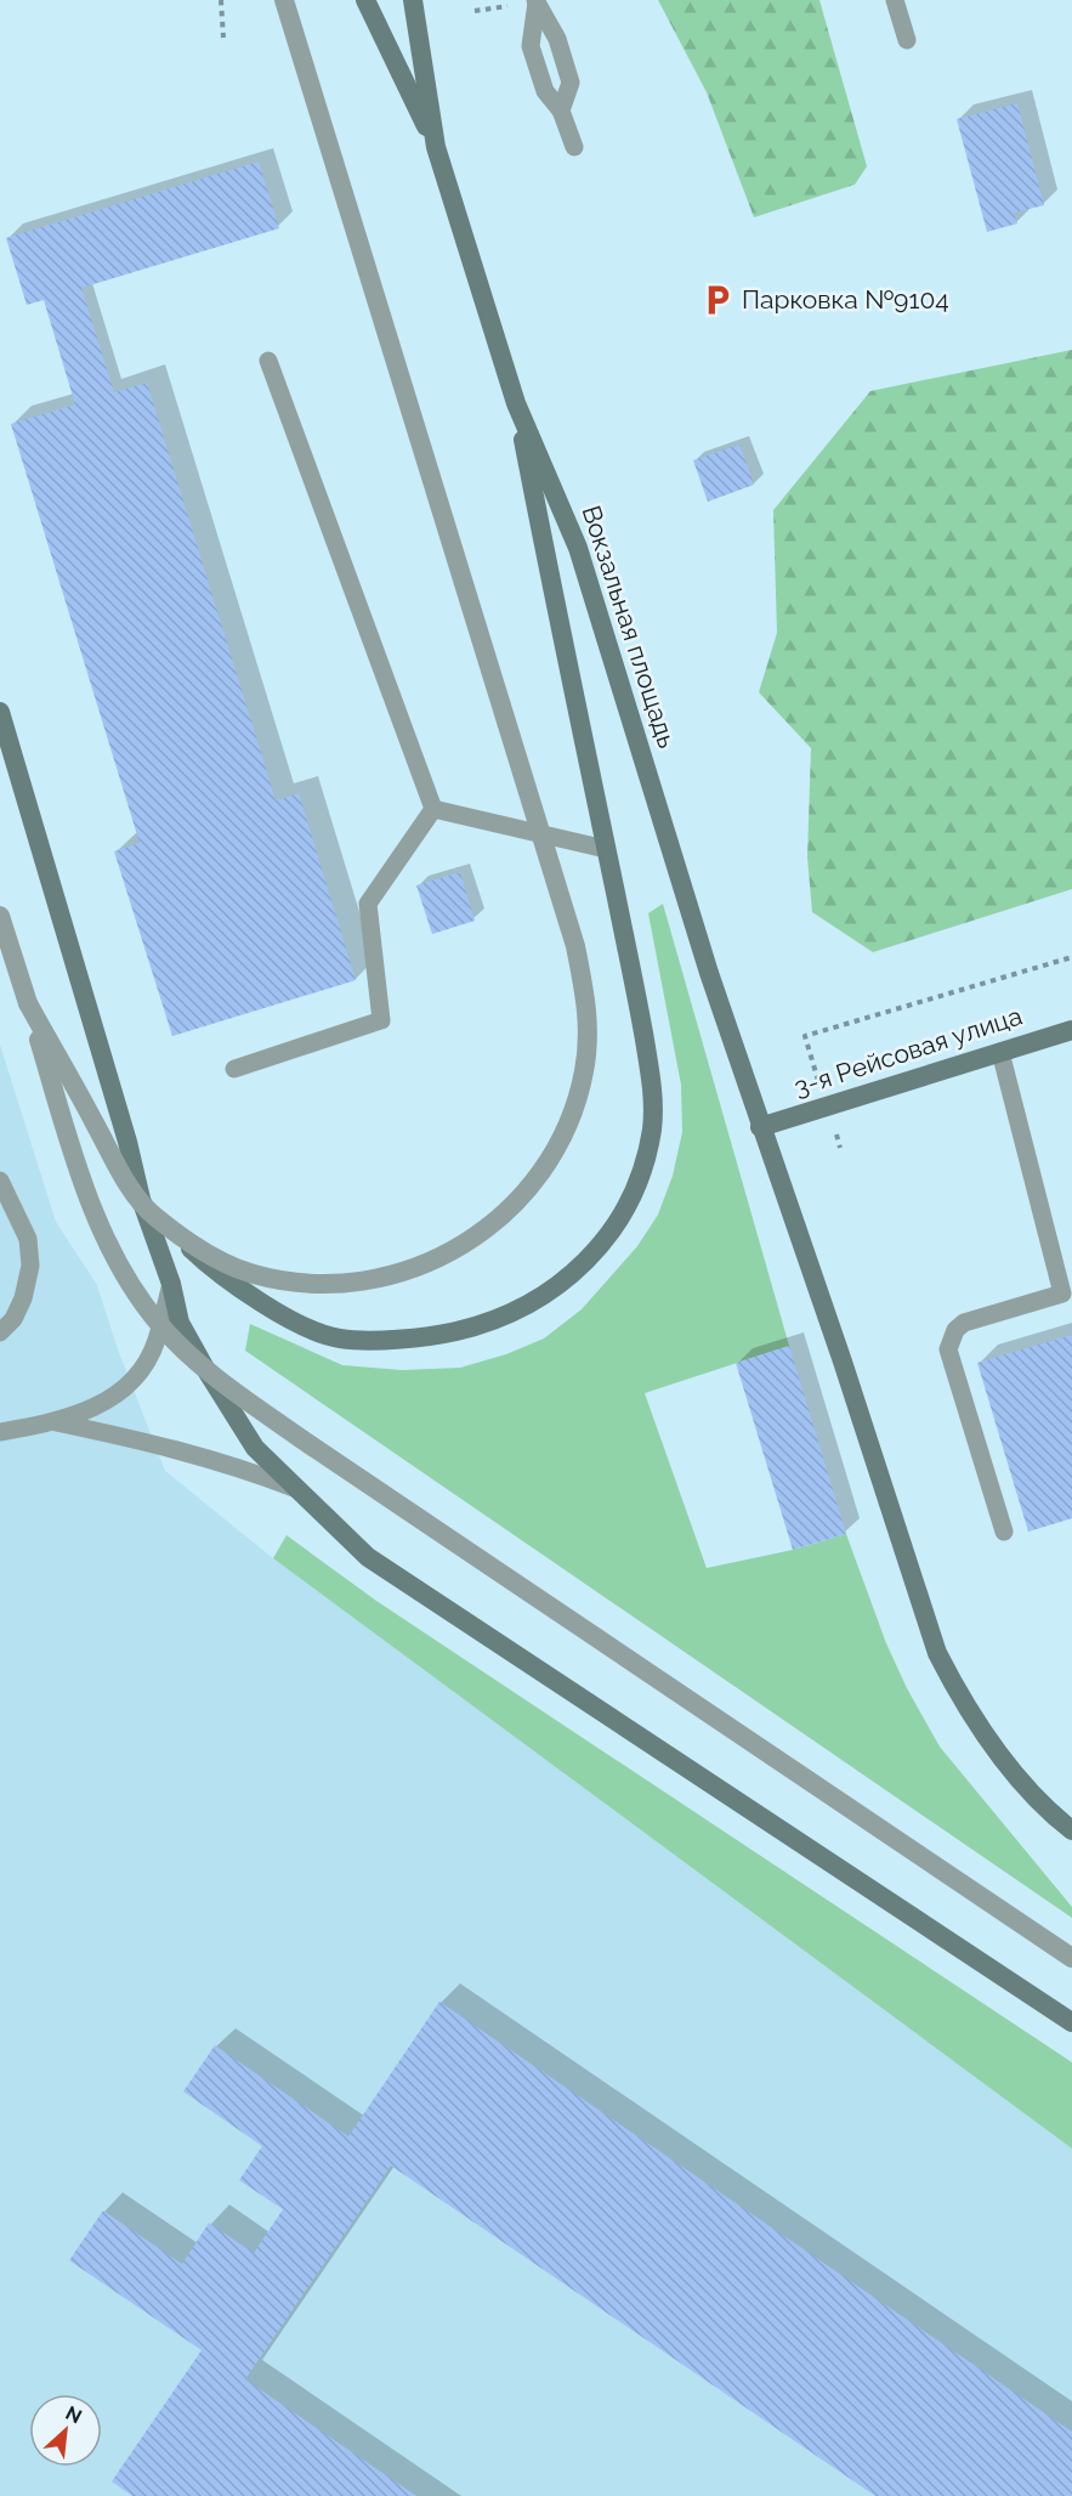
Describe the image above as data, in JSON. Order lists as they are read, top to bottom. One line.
{"streets":{"main road":["Вокзальная площадь","3-я Рейсовая улица"]},"crossings":[["Вокзальная площадь","3-я Рейсовая улица"]],"places":{"parking":["Парковка №9104"]},"north":"top right"}
